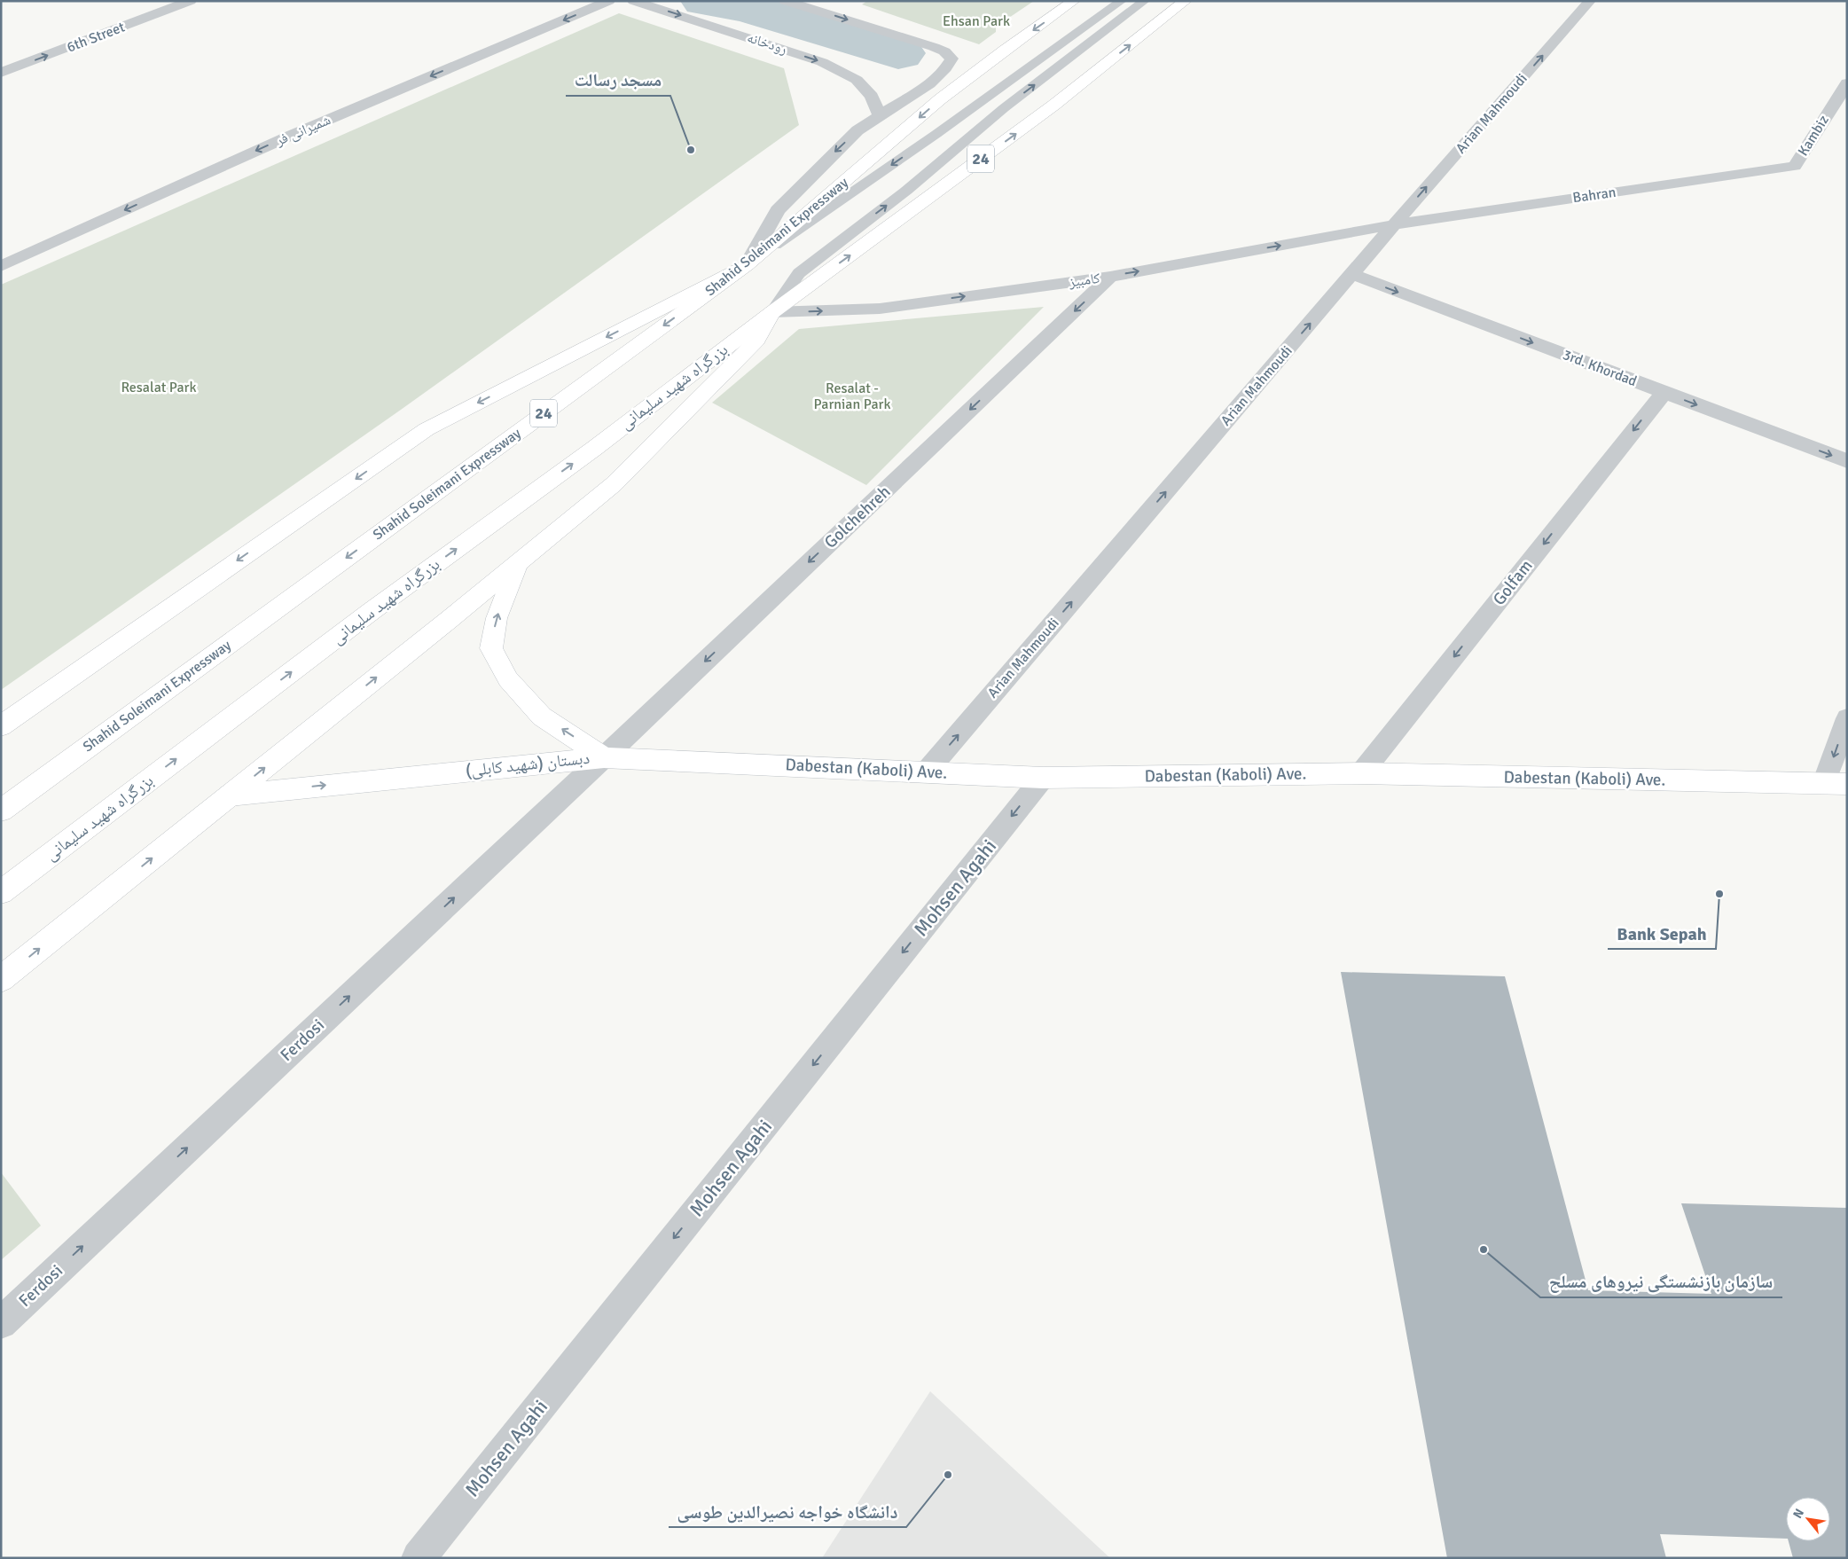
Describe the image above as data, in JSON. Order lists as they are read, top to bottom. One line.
{"streets":{"main road":["24","Shahid Soleimani Expressway","بزرگراه شهید سلیمانی","دبستان (شهید کابلی)","Dabestan (Kaboli) Ave."],"street":["6th Street","رودخانه","Arian Mahmoudi","شمیرانی فر","Kambiz","Bahran","کامبیز","3rd. Khordad","Golchehreh","Golfam","Mohsen Agahi","Ferdosi"]},"crossings":[["Arian Mahmoudi","Bahran"],["Arian Mahmoudi","کامبیز"],["Arian Mahmoudi","3rd. Khordad"],["Arian Mahmoudi","Dabestan (Kaboli) Ave."],["Kambiz","Bahran"],["24","کامبیز"],["24","بزرگراه شهید سلیمانی"],["Bahran","کامبیز"],["کامبیز","بزرگراه شهید سلیمانی"],["کامبیز","Golchehreh"],["3rd. Khordad","Golfam"],["Golchehreh","دبستان (شهید کابلی)"],["Golchehreh","Dabestan (Kaboli) Ave."],["Golchehreh","Ferdosi"],["Golfam","Dabestan (Kaboli) Ave."],["دبستان (شهید کابلی)","Dabestan (Kaboli) Ave."],["دبستان (شهید کابلی)","Ferdosi"],["Dabestan (Kaboli) Ave.","Mohsen Agahi"],["Dabestan (Kaboli) Ave.","Ferdosi"]],"one_way":["6th Street","رودخانه","Arian Mahmoudi","شمیرانی فر","کامبیز","3rd. Khordad","Golchehreh","Golfam","Mohsen Agahi","Ferdosi"],"parks":["Ehsan Park","Resalat Park","Resalat - Parnian Park"],"places":["مسجد رسالت","Bank Sepah","سازمان بازنشستگی نیروهای مسلح","دانشگاه خواجه نصیرالدین طوسی"],"north":"top left"}
